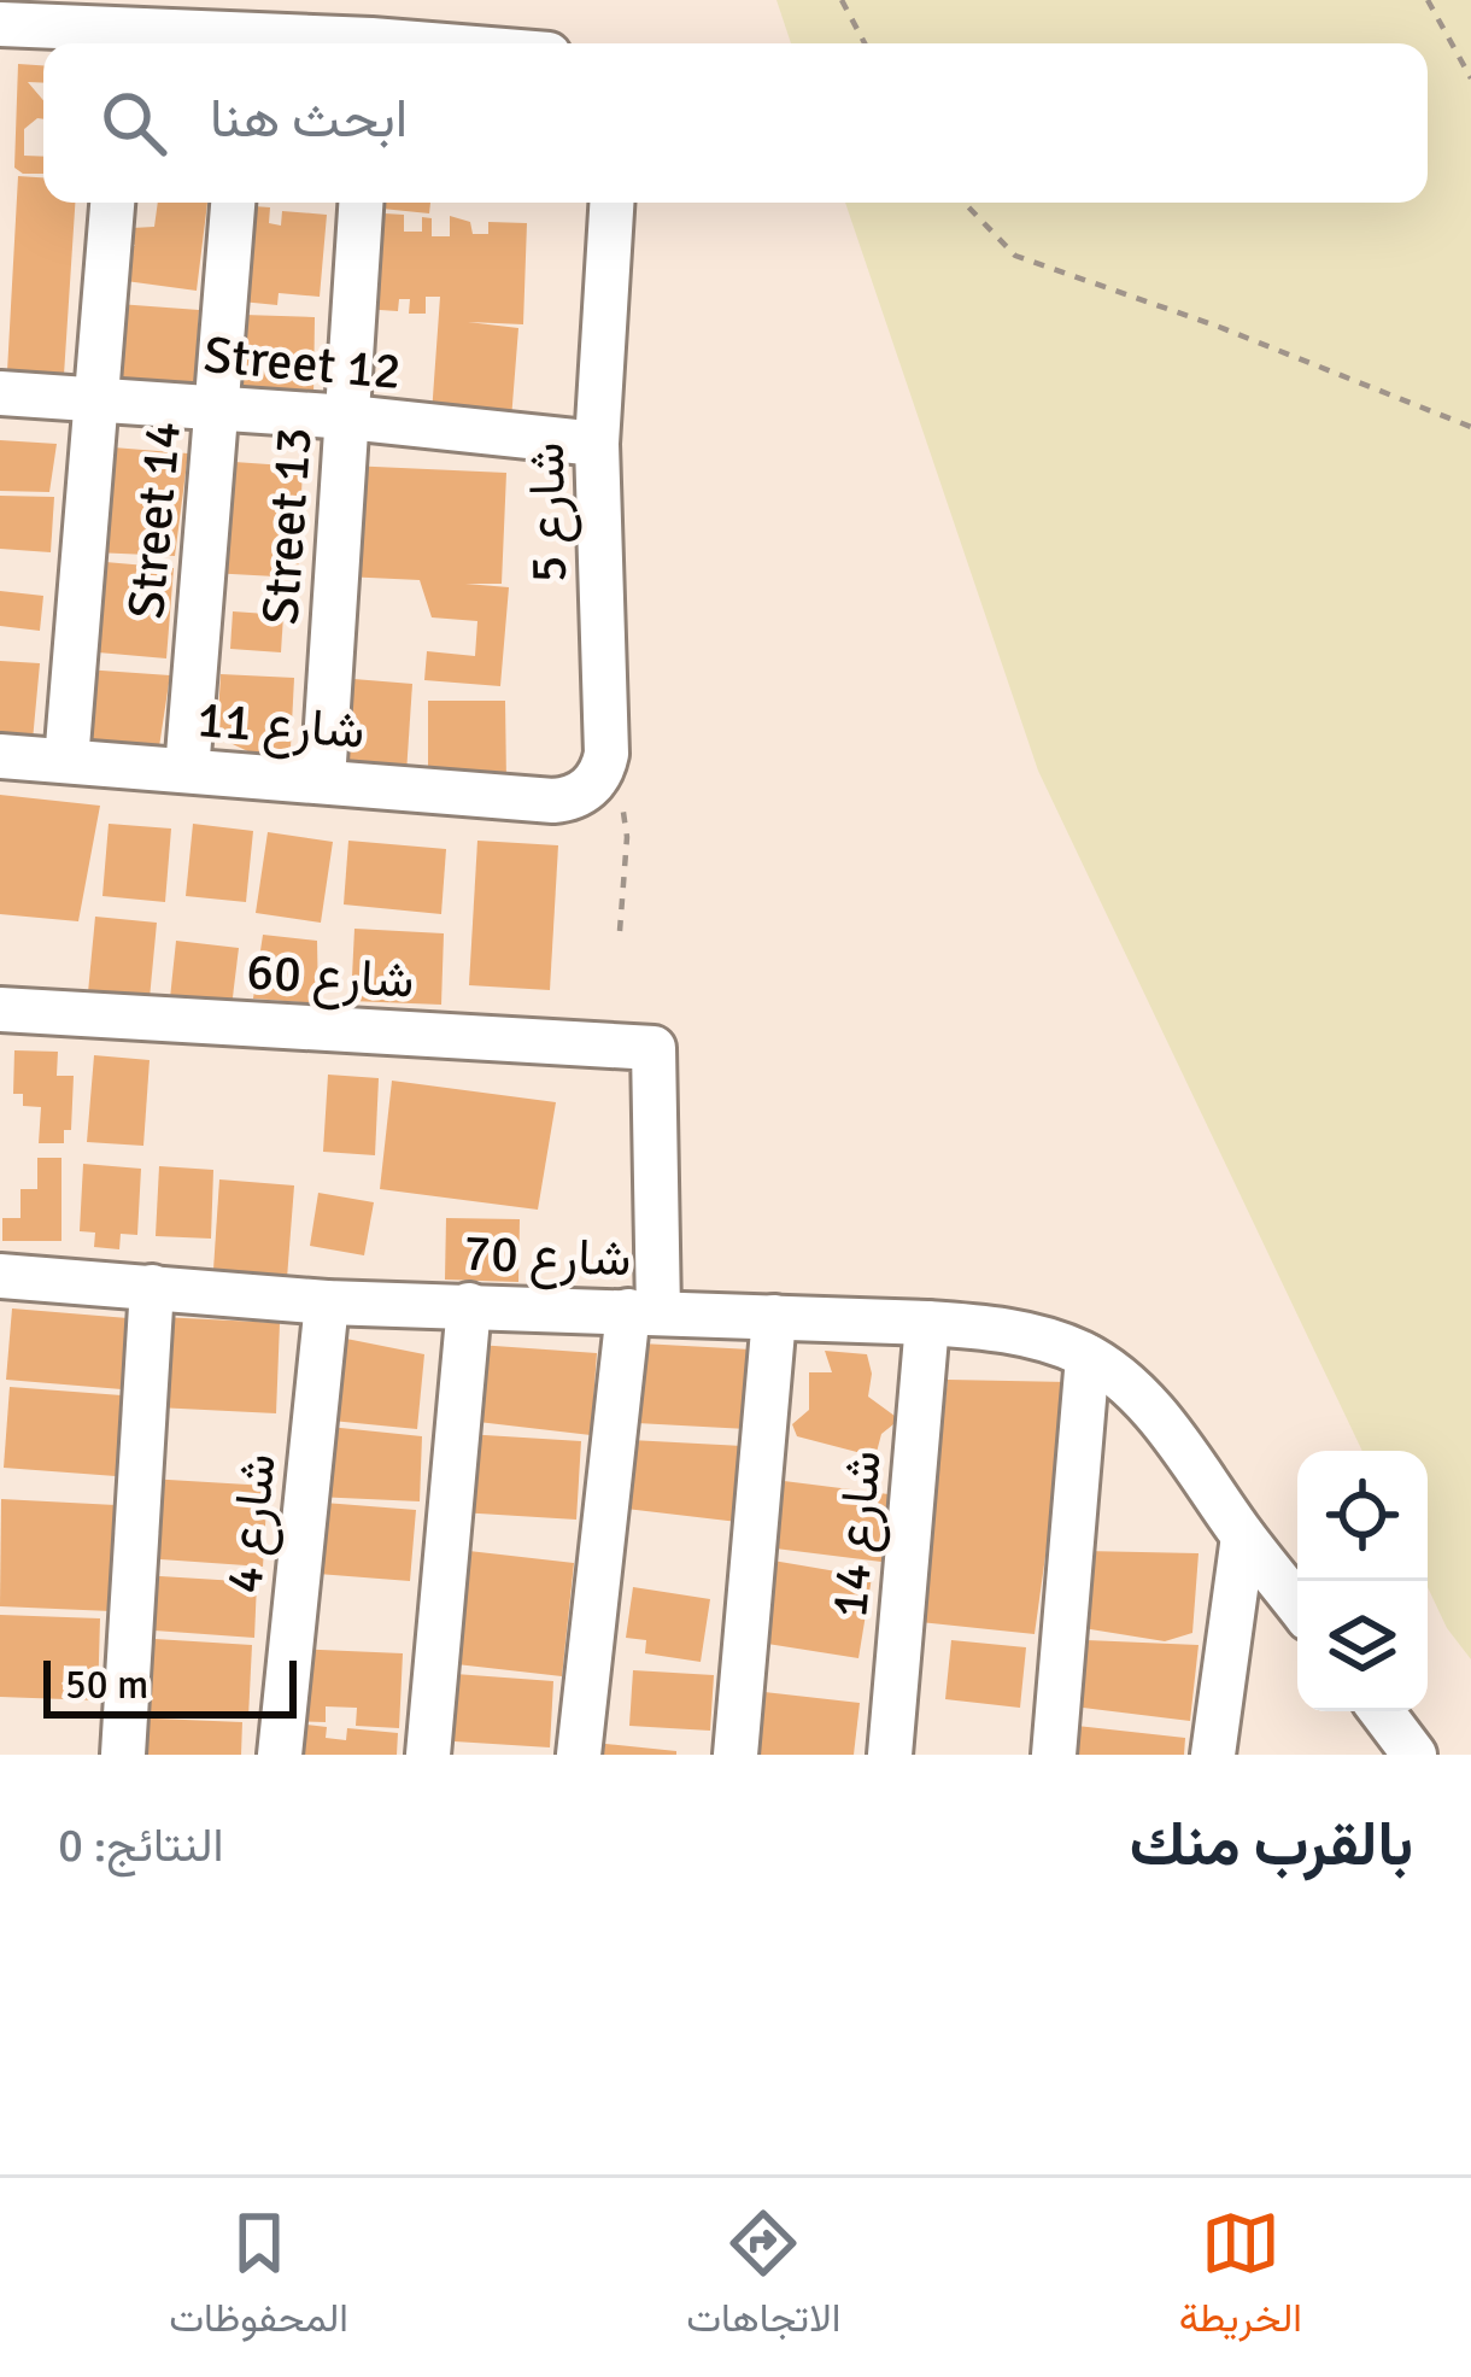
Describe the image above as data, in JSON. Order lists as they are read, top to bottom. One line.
{"streets":{"street":["Street 12","شارع 5","Street 14","Street 13","شارع 11","شارع 60","شارع 70","شارع 4","شارع 14"]},"crossings":[["Street 12","شارع 5"],["Street 12","Street 14"],["Street 12","Street 13"],["شارع 5","شارع 11"],["Street 14","شارع 11"],["Street 13","شارع 11"],["شارع 60","شارع 70"],["شارع 70","شارع 4"],["شارع 70","شارع 14"]],"scale_bar":"50 m","page":{"search":"ابحث هنا","scale":"50 m","heading":["بالقرب منك","النتائج: 0"],"nav":["الخريطة","الاتجاهات","المحفوظات"]}}
